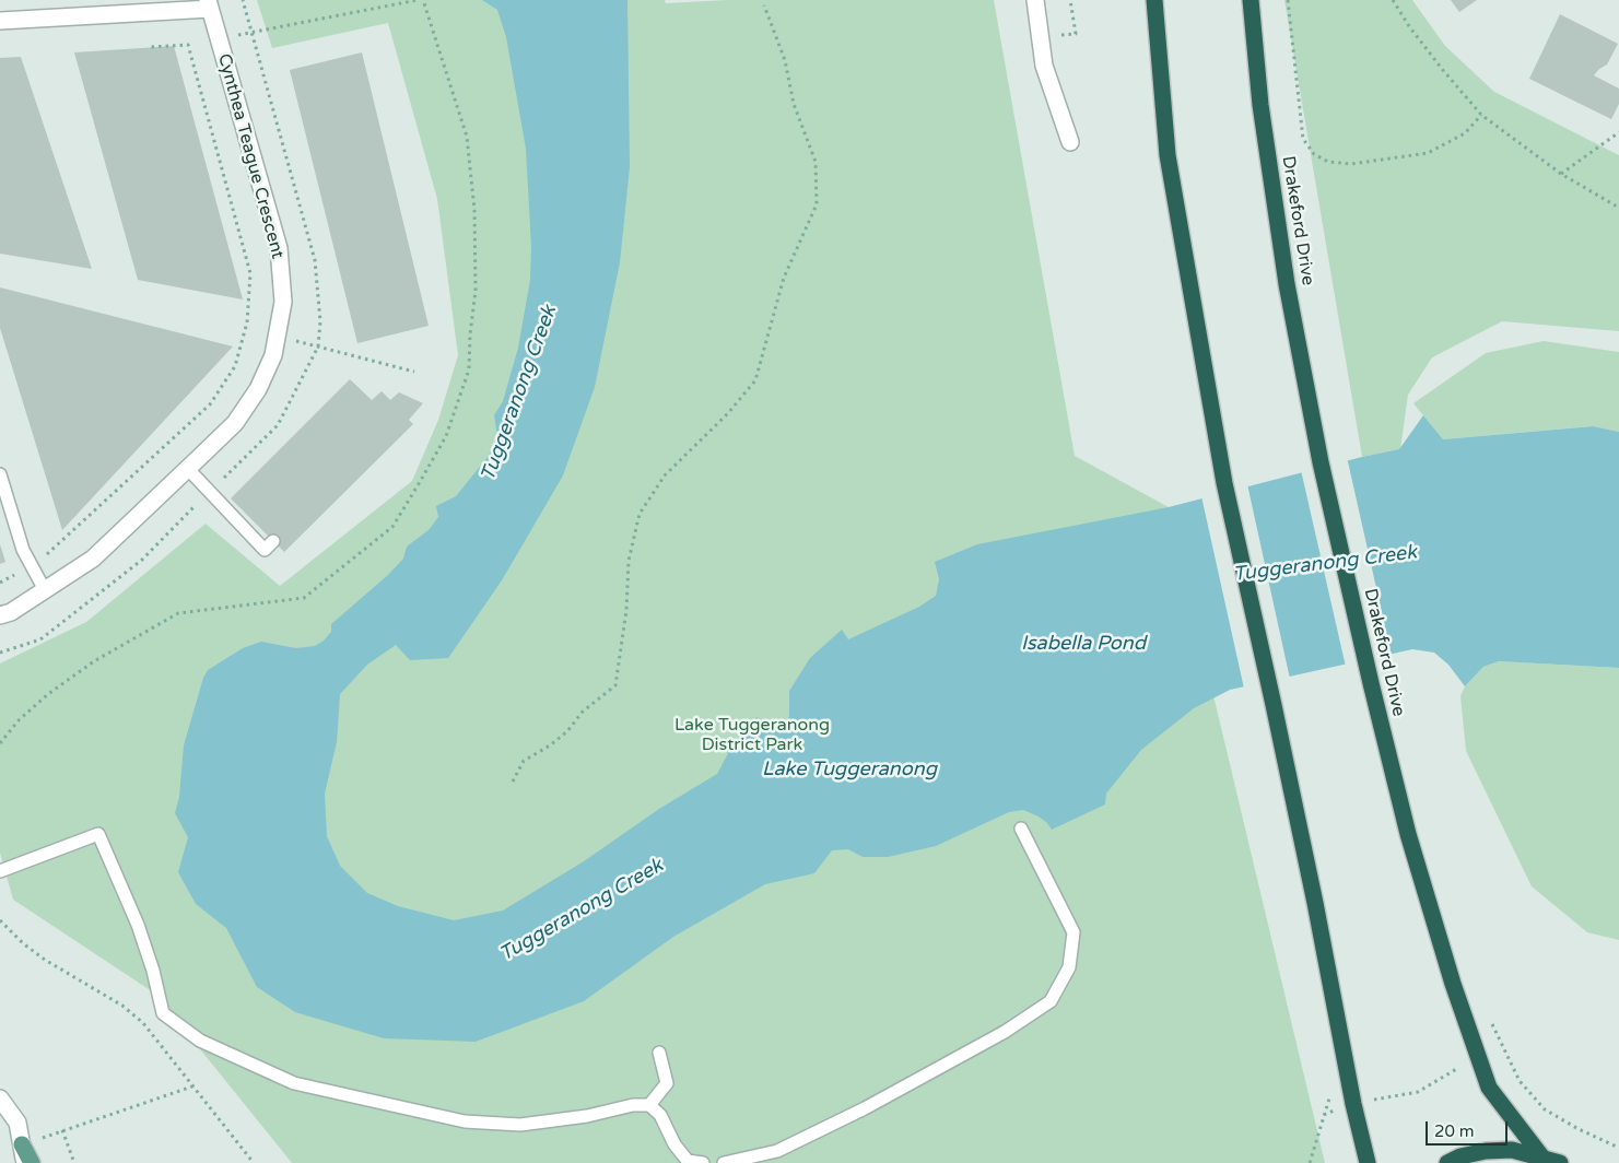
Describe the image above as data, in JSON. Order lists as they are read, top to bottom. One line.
{"streets":{"highway":["Drakeford Drive"],"street":["Cynthea Teague Crescent"]},"water":["Tuggeranong Creek","Isabella Pond","Lake Tuggeranong"],"parks":["Lake Tuggeranong District Park"],"scale_bar":"20 m"}
